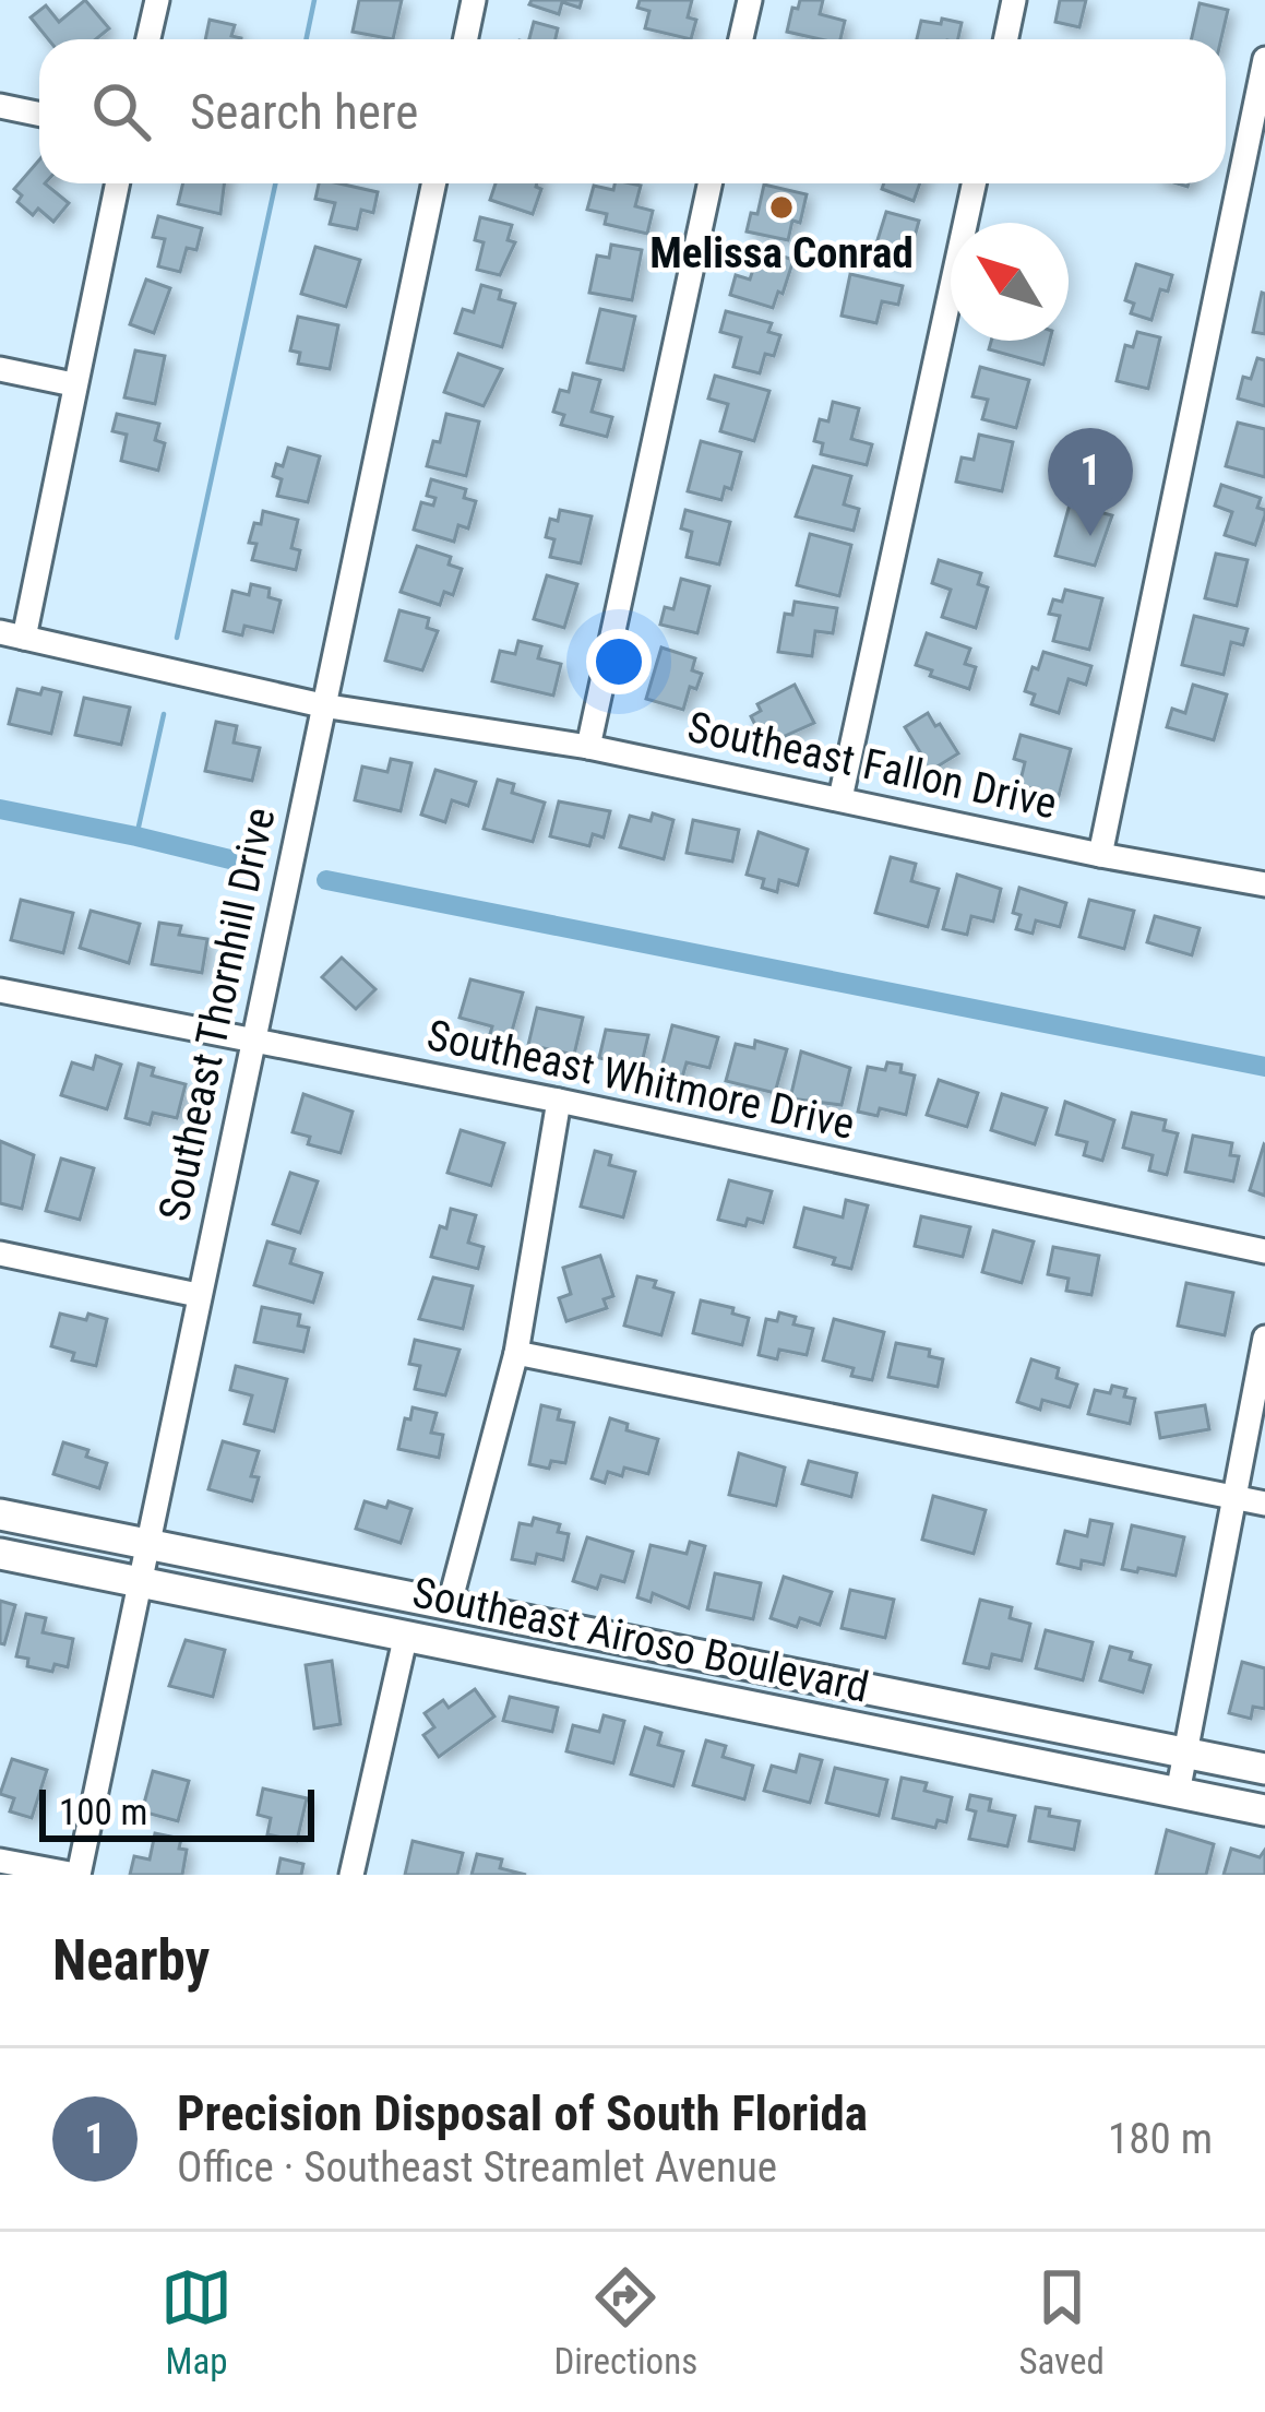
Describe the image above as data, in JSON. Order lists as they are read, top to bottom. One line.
{"streets":{"main road":["Southeast Airoso Boulevard"],"street":["Southeast Fallon Drive","Southeast Thornhill Drive","Southeast Whitmore Drive"]},"crossings":[["Southeast Fallon Drive","Southeast Thornhill Drive"],["Southeast Thornhill Drive","Southeast Whitmore Drive"],["Southeast Thornhill Drive","Southeast Airoso Boulevard"]],"places":["Melissa Conrad"],"scale_bar":"100 m","north":"top left","page":{"search":"Search here","pins":"1","scale":"100 m","heading":"Nearby","list":[{"mark":"1","name":"Precision Disposal of South Florida","note":"Office · Southeast Streamlet Avenue","value":"180 m"}],"nav":["Map","Directions","Saved"]}}
